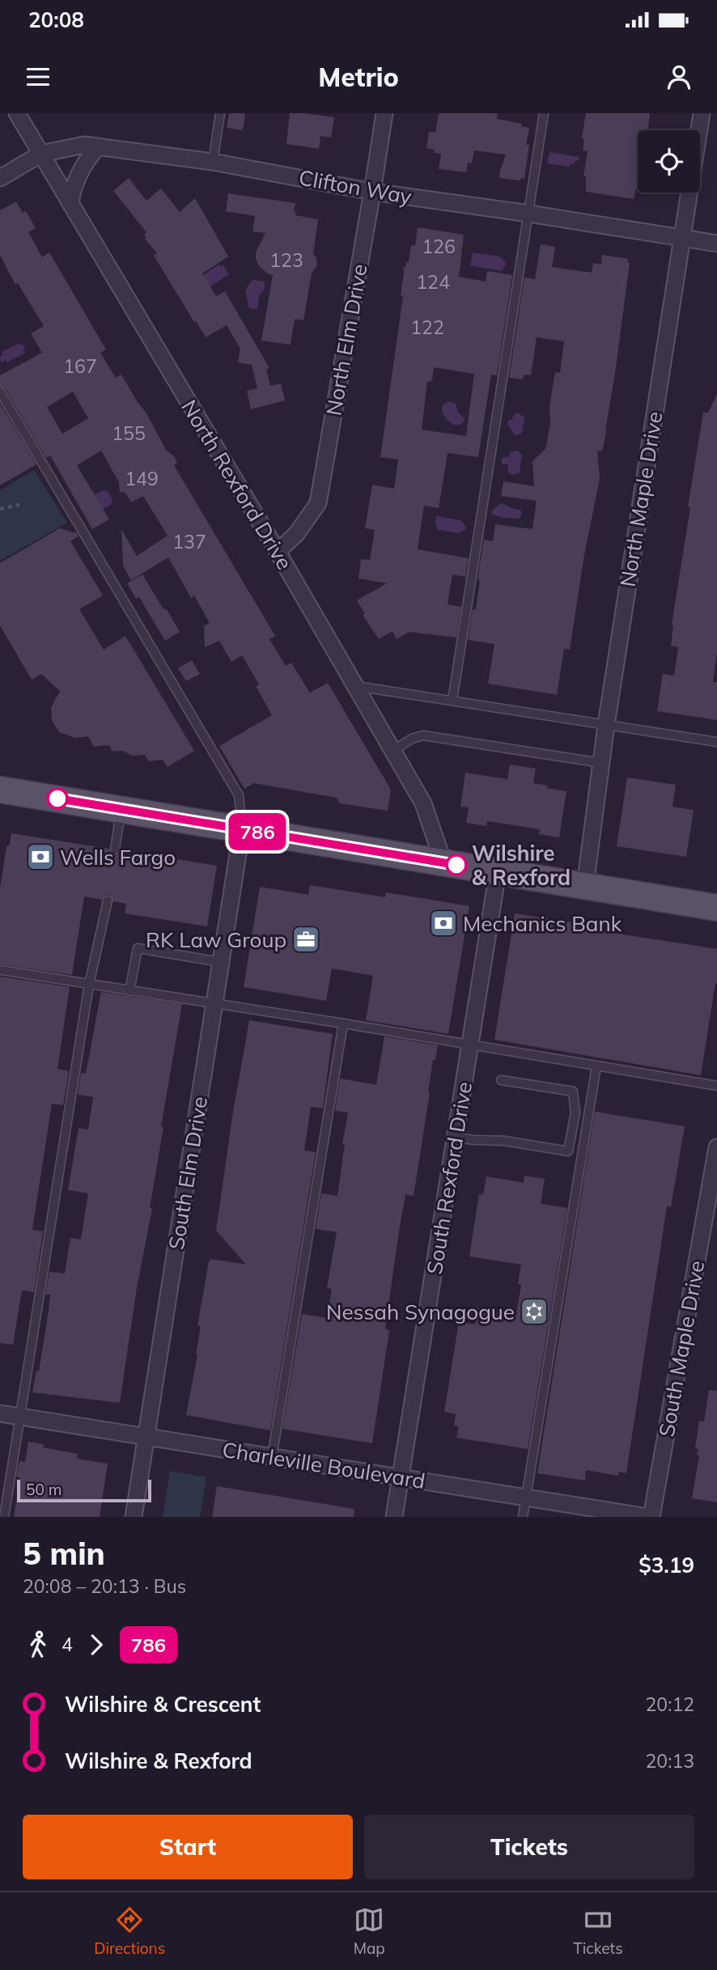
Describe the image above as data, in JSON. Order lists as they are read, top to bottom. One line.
{"streets":{"street":["Clifton Way","North Elm Drive","North Rexford Drive","North Maple Drive","South Elm Drive","South Rexford Drive","South Maple Drive","Charleville Boulevard"]},"crossings":[["Clifton Way","North Elm Drive"],["Clifton Way","North Rexford Drive"],["Clifton Way","North Maple Drive"],["North Elm Drive","North Rexford Drive"],["South Elm Drive","Charleville Boulevard"],["South Rexford Drive","Charleville Boulevard"],["South Maple Drive","Charleville Boulevard"]],"places":{"bank":["Wells Fargo","Mechanics Bank"],"other":["Wilshire & Rexford"],"office":["RK Law Group"],"synagogue":["Nessah Synagogue"]},"lines":["bus line 786"],"house_numbers":["126","123","124","122","167","155","149","137"],"scale_bar":"50 m","page":{"status":"20:08","header":"Metrio","on_map":"786","scale":"50 m","heading":["5 min","20:08 – 20:13 · Bus","$3.19"],"legs":["4","786"],"list":[{"name":"Wilshire & Crescent","value":"20:12"},{"name":"Wilshire & Rexford","value":"20:13"}],"buttons":["Start","Tickets"],"tabs":["Directions","Map","Tickets"]}}
